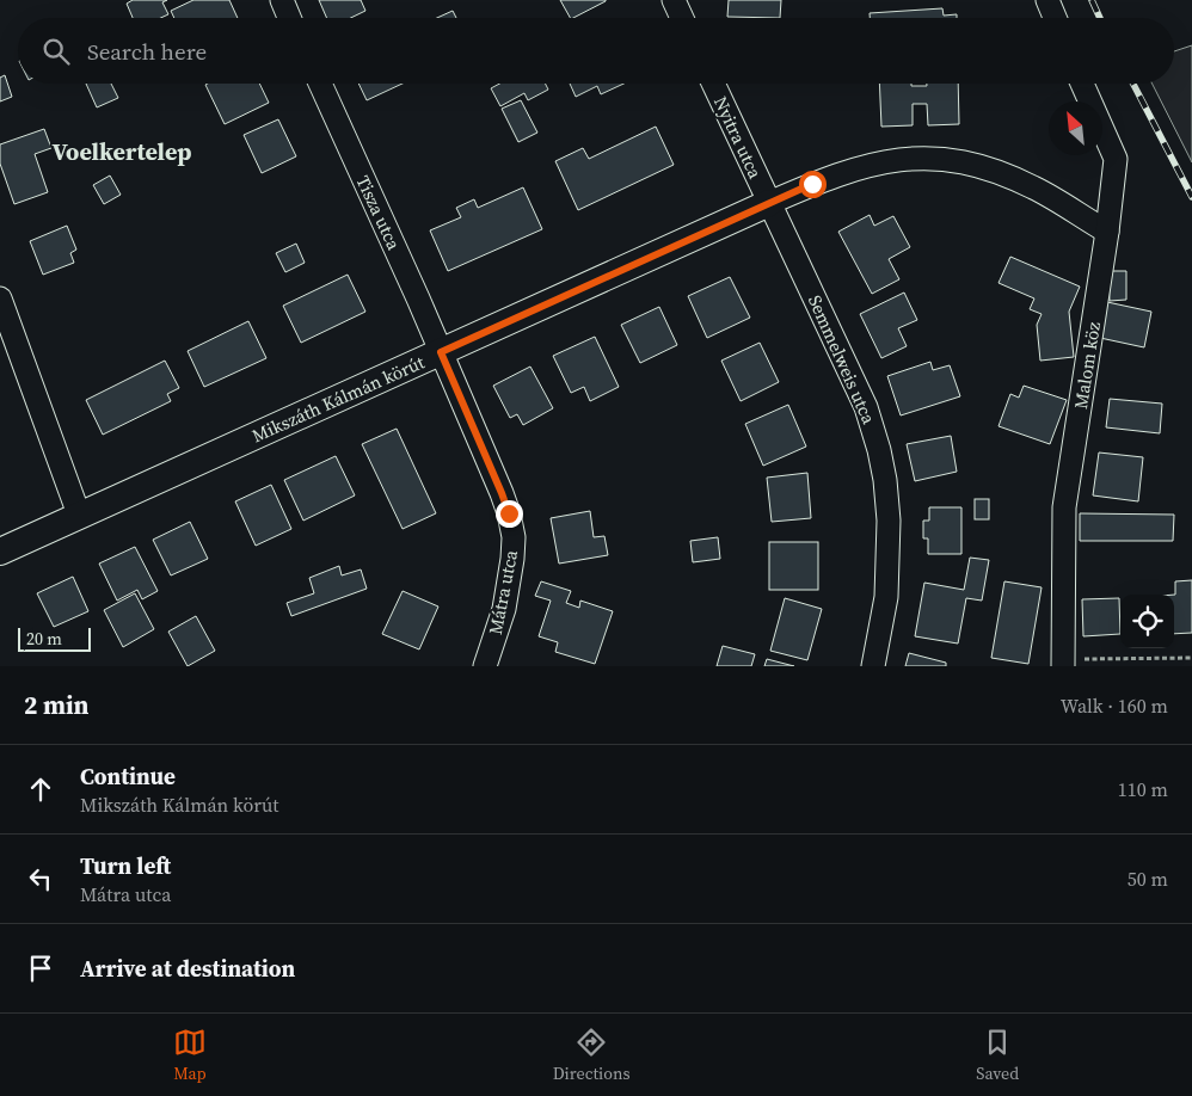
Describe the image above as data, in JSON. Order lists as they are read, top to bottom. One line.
{"streets":{"street":["Nyitra utca","Tisza utca","Semmelweis utca","Malom köz","Mikszáth Kálmán körút","Mátra utca"]},"crossings":[["Nyitra utca","Semmelweis utca"],["Nyitra utca","Mikszáth Kálmán körút"],["Tisza utca","Mikszáth Kálmán körút"],["Tisza utca","Mátra utca"],["Semmelweis utca","Mikszáth Kálmán körút"],["Malom köz","Mikszáth Kálmán körút"],["Mikszáth Kálmán körút","Mátra utca"]],"districts":["Voelkertelep"],"scale_bar":"20 m","north":"top left","page":{"search":"Search here","scale":"20 m","heading":["2 min","Walk · 160 m"],"list":[["Continue","Mikszáth Kálmán körút","110 m"],["Turn left","Mátra utca","50 m"],"Arrive at destination"],"nav":["Map","Directions","Saved"]}}
